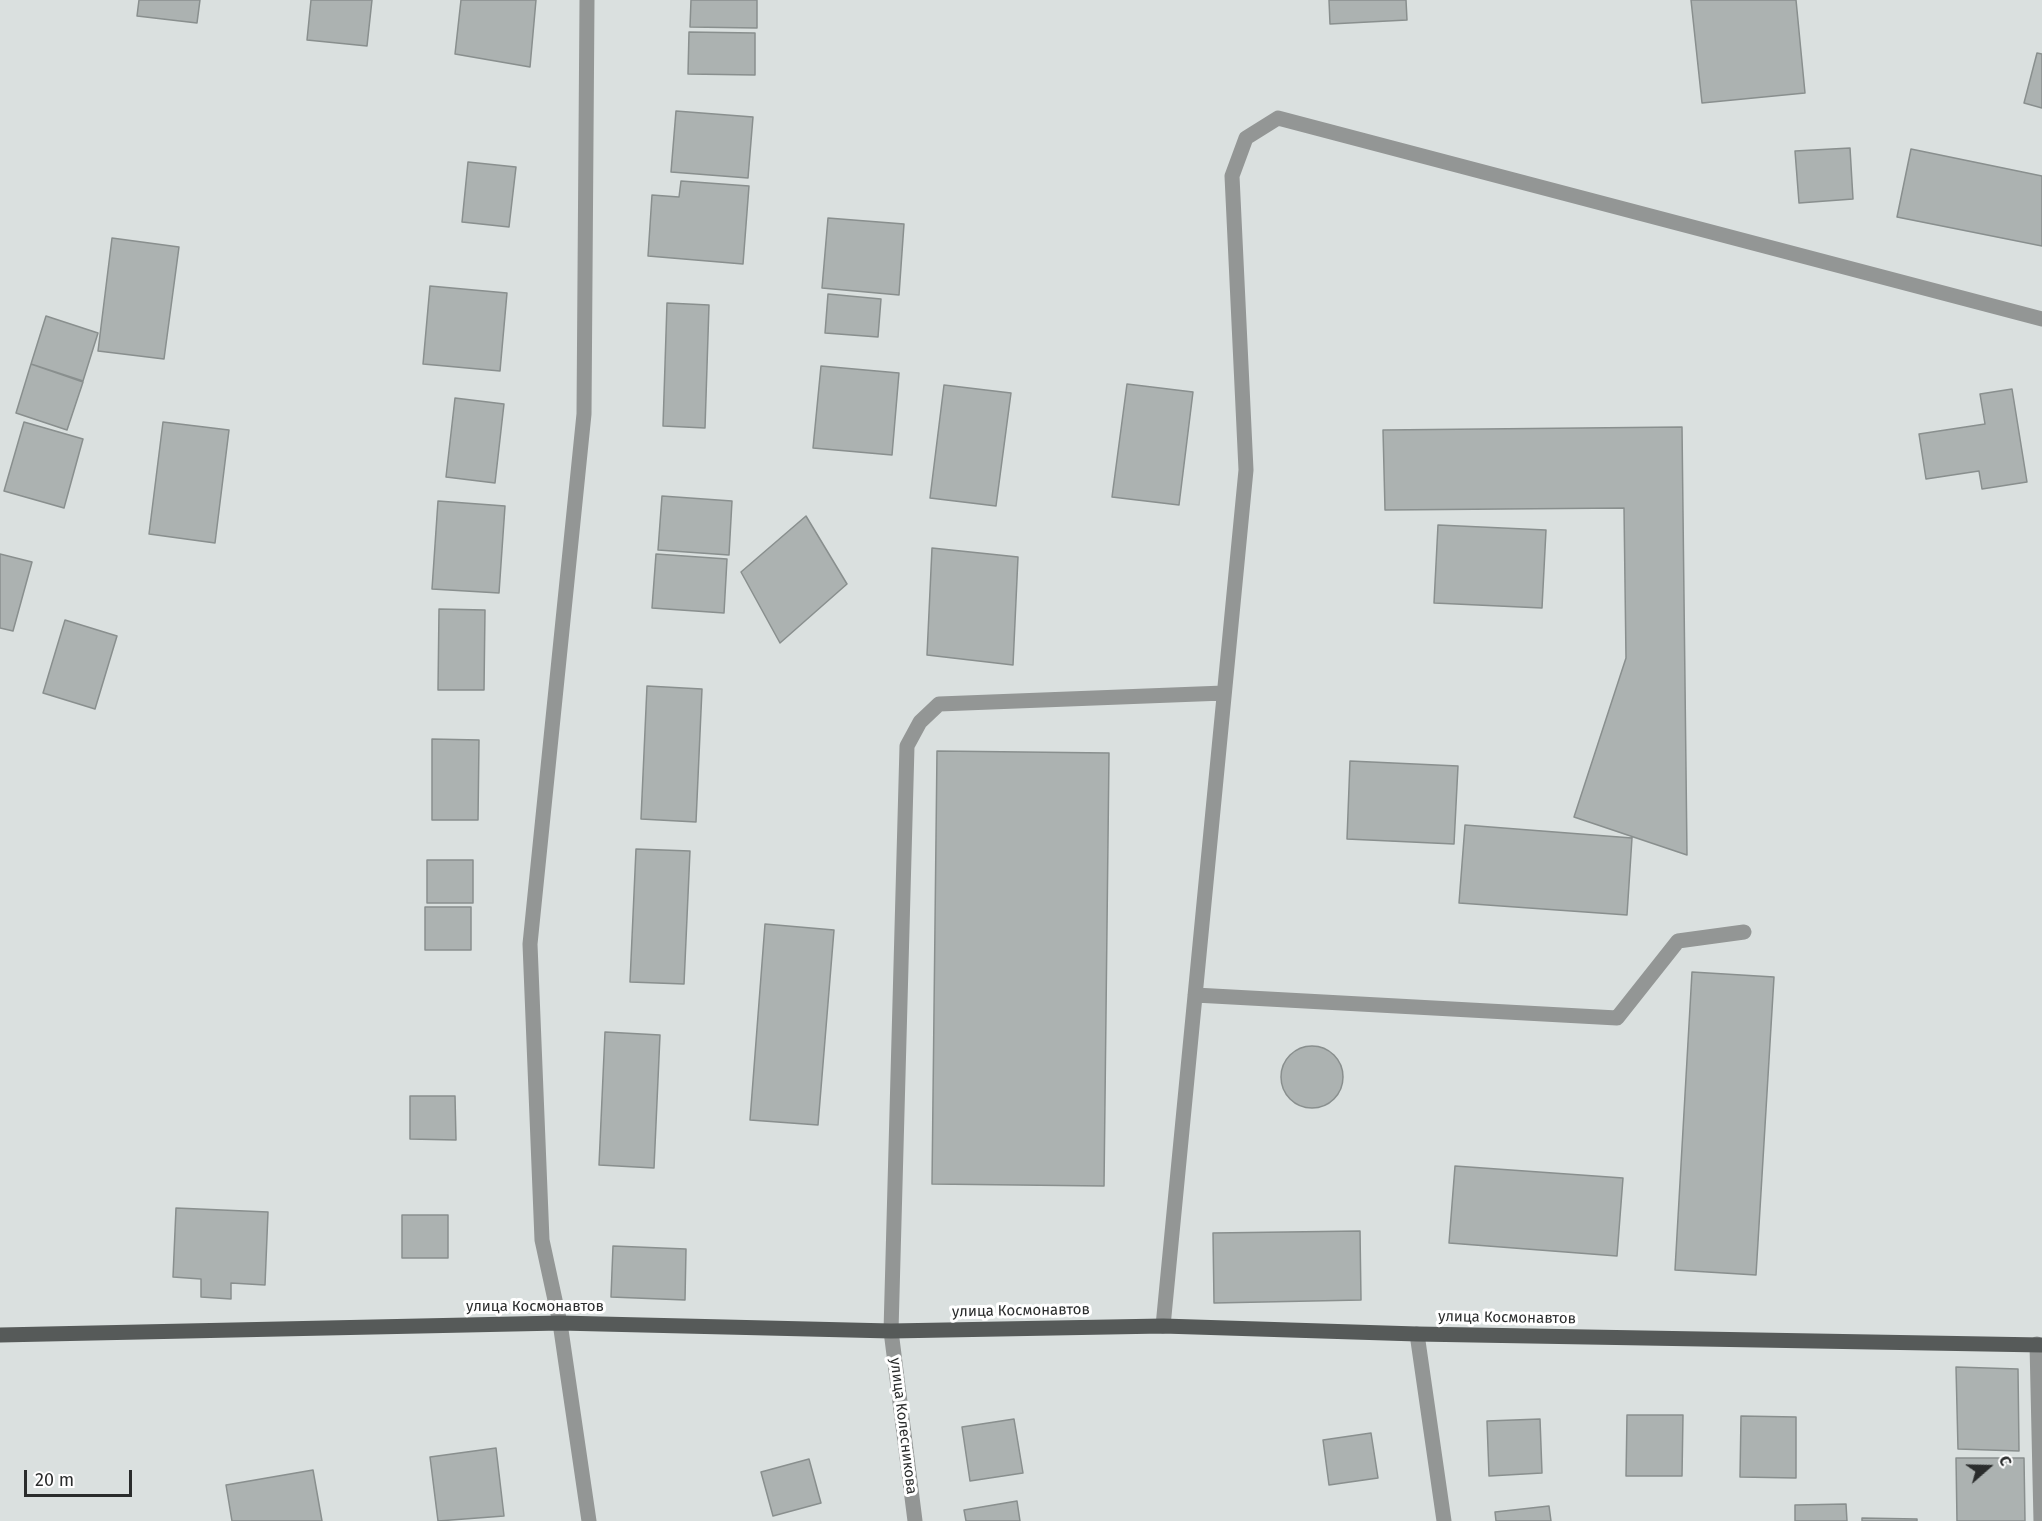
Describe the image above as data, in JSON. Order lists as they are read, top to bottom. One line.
{"streets":{"main road":["улица Космонавтов"],"street":["улица Колесникова"]},"crossings":[["улица Космонавтов","улица Колесникова"]],"scale_bar":"20 m","north":"right"}
